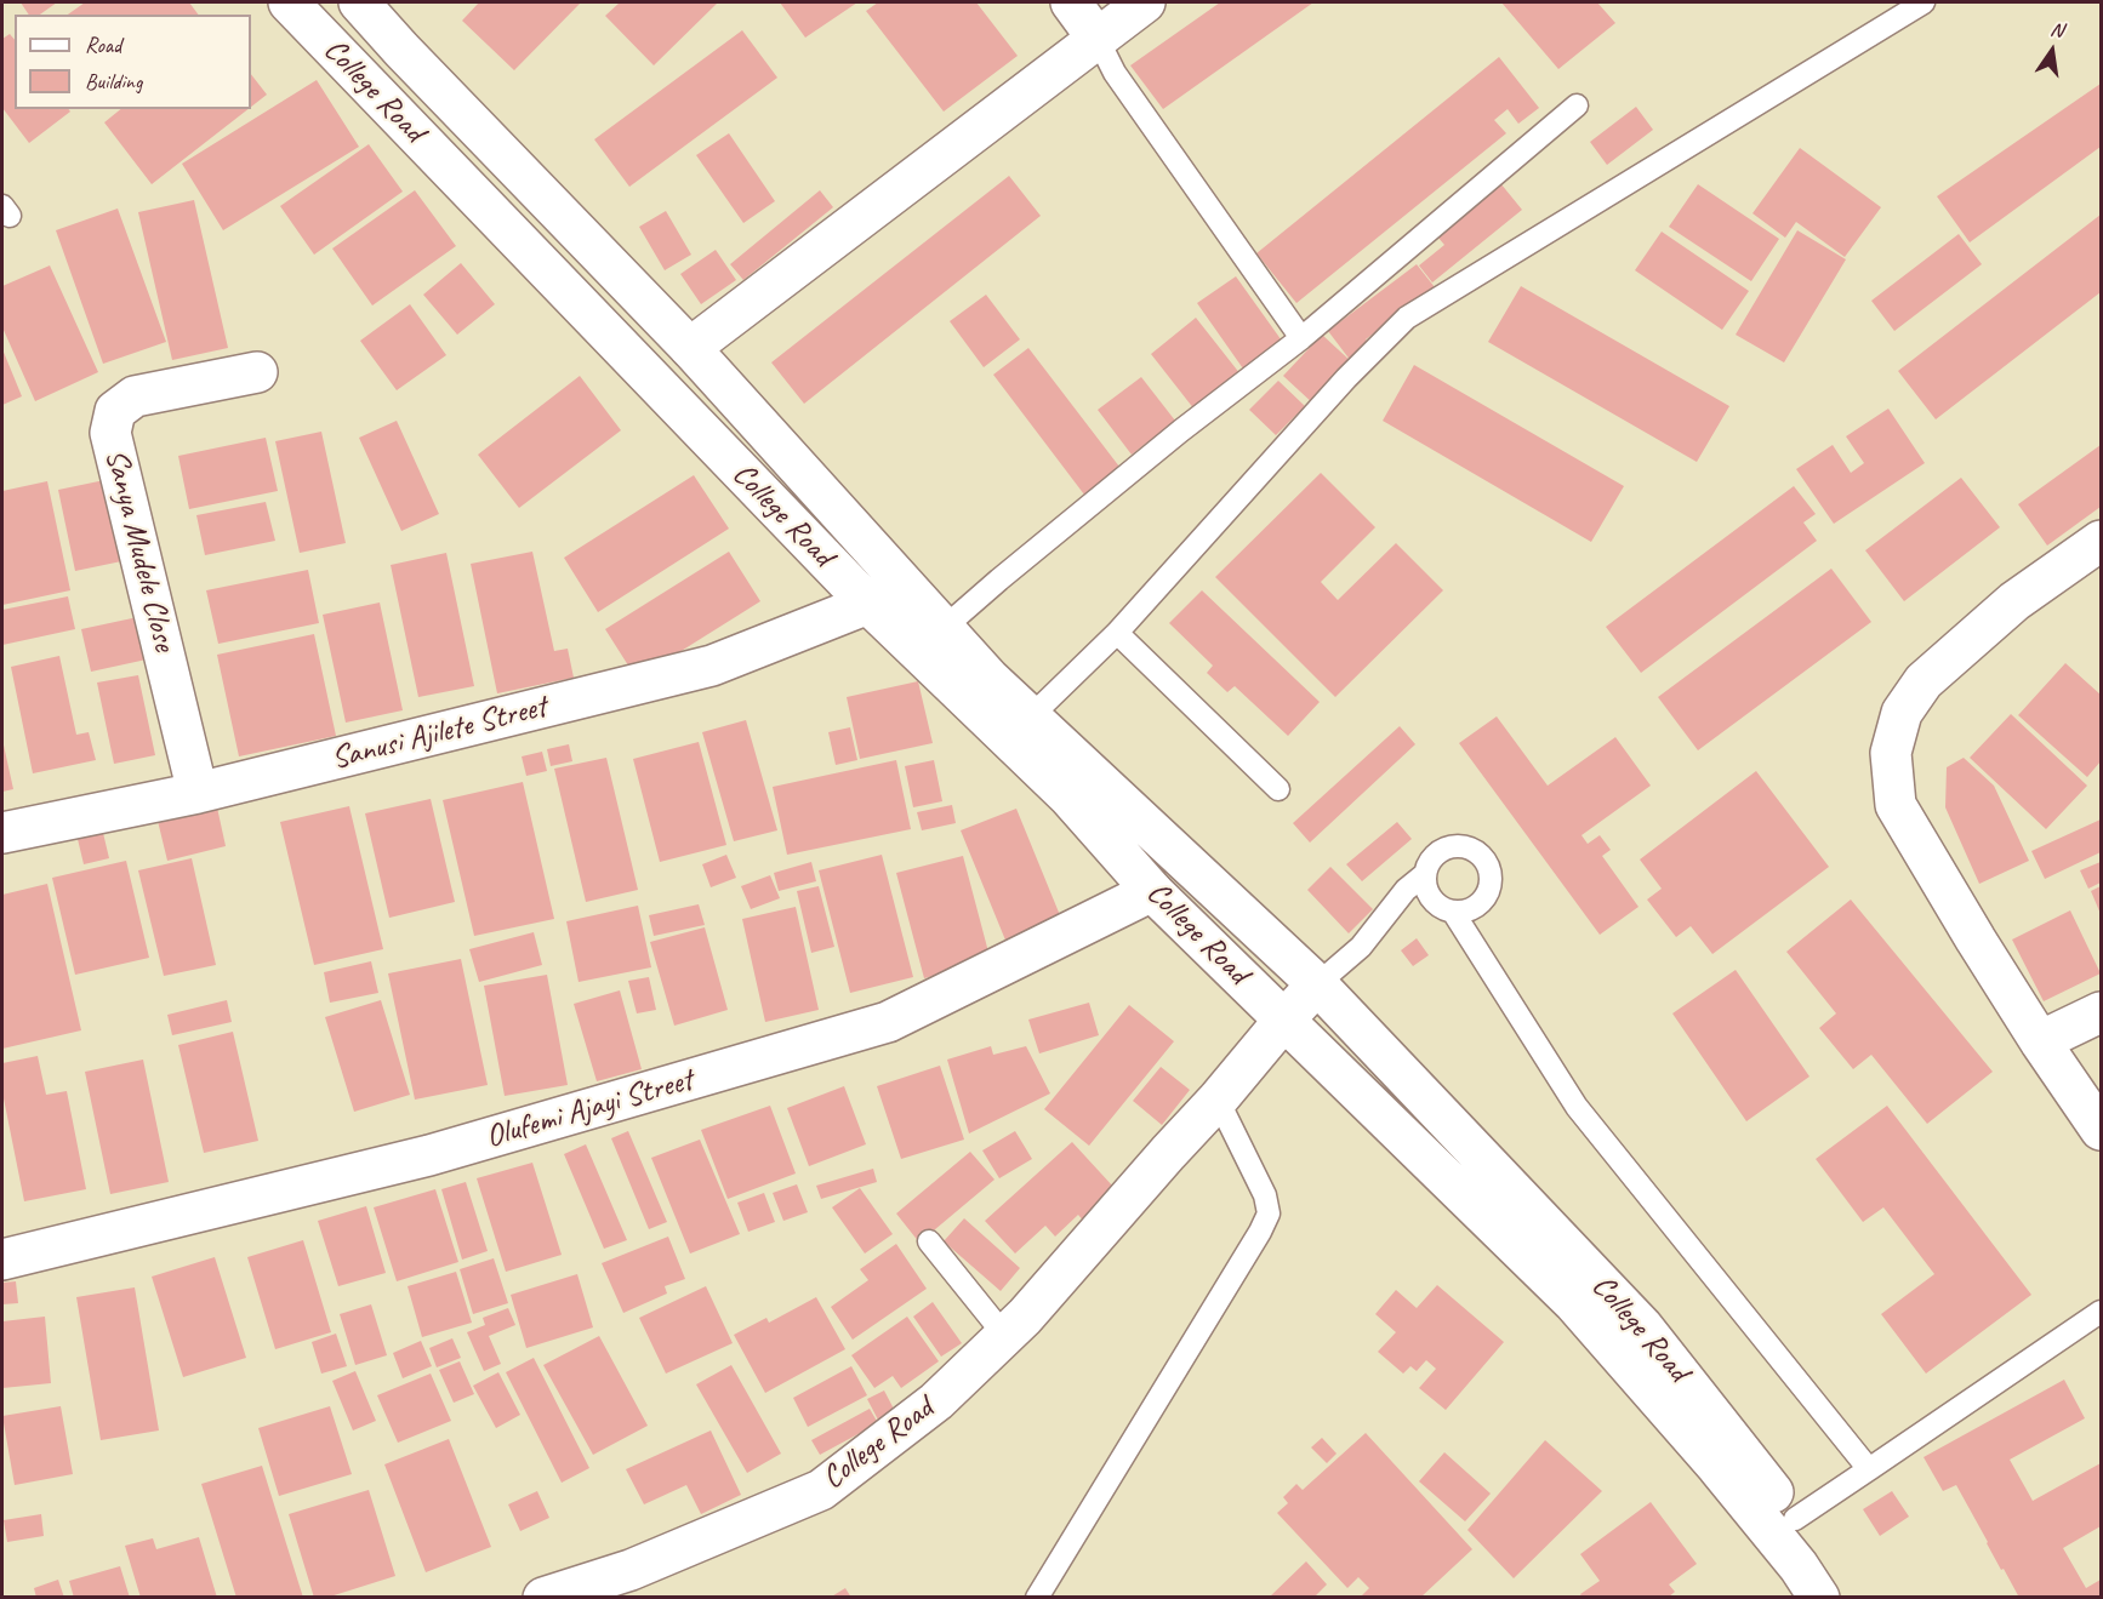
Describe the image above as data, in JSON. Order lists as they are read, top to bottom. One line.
{"streets":{"street":["College Road","Sanya Mudele Close","Sanusi Ajilete Street","Olufemi Ajayi Street"]},"crossings":[["College Road","Sanusi Ajilete Street"],["College Road","Olufemi Ajayi Street"],["Sanya Mudele Close","Sanusi Ajilete Street"]],"legend":["Road","Building"],"north":"top"}
